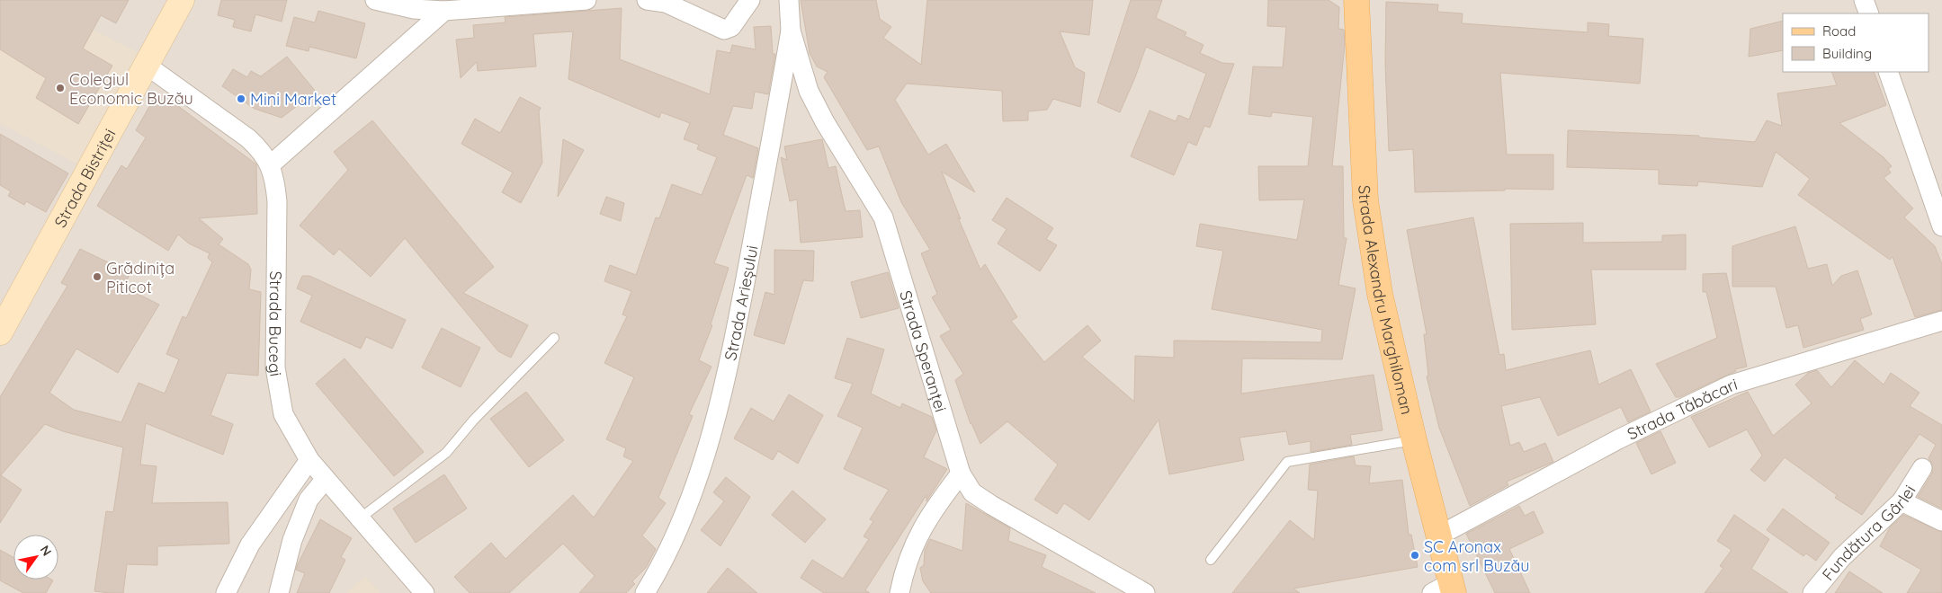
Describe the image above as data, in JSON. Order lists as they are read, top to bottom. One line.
{"streets":{"main road":["Strada Alexandru Marghiloman"],"street":["Strada Bistriței","Strada Arieșului","Strada Bucegi","Strada Speranței","Strada Tăbăcari","Fundătura Gârlei"]},"crossings":[["Strada Bistriței","Strada Bucegi"],["Strada Alexandru Marghiloman","Strada Tăbăcari"],["Strada Arieșului","Strada Speranței"]],"places":["Colegiul Economic Buzău","Mini Market","Grădinița Piticot","SC Aronax com srl Buzău"],"legend":["Road","Building"],"north":"top right"}
